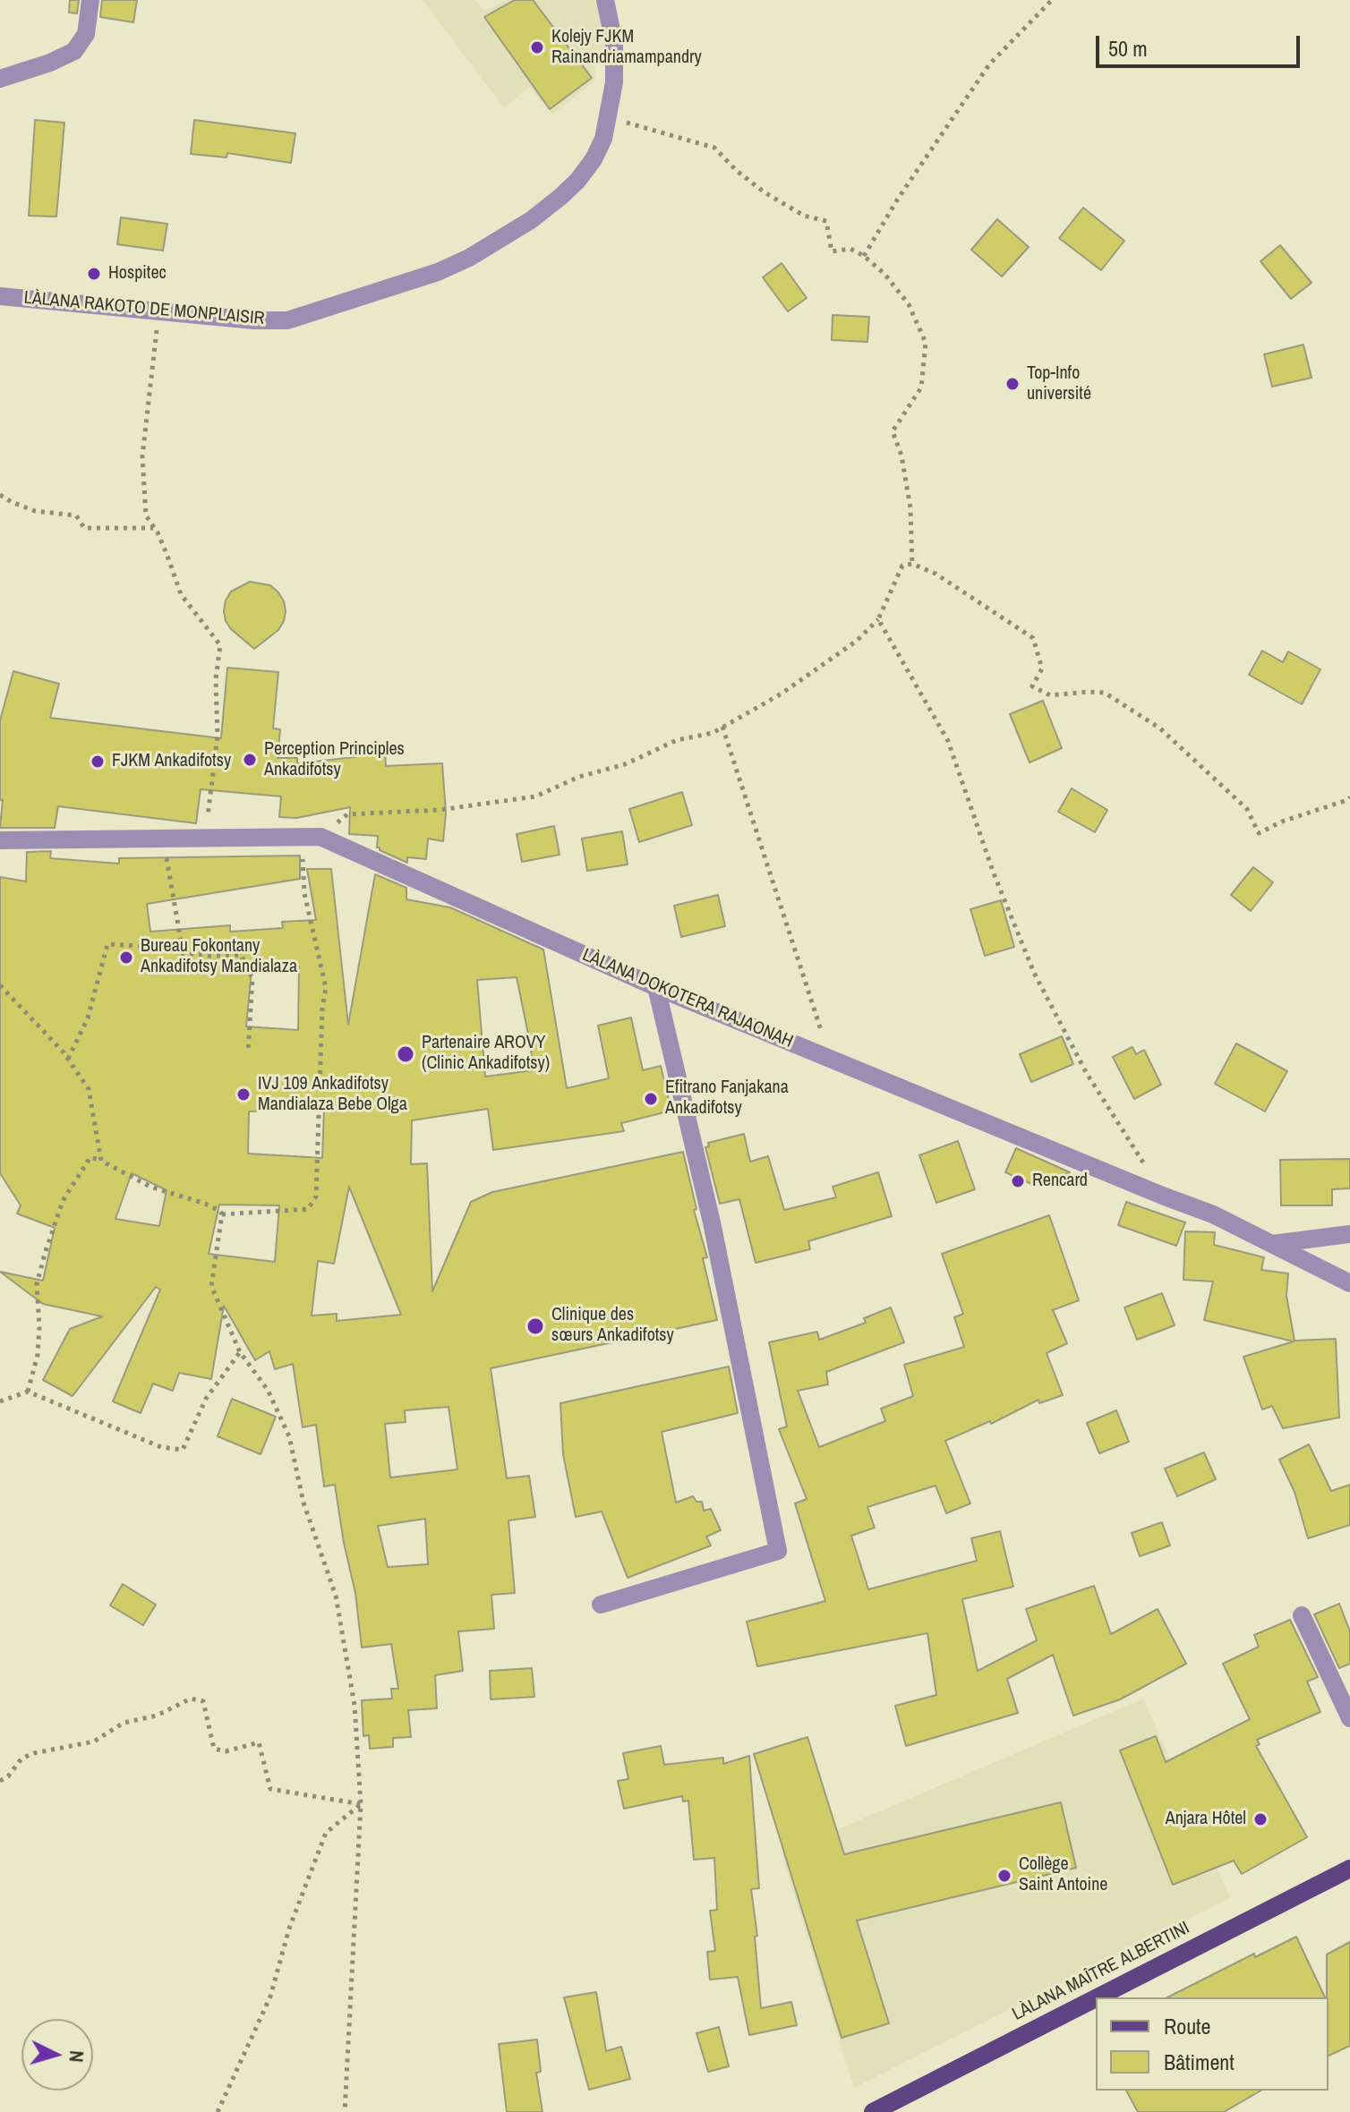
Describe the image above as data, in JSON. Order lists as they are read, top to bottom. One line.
{"streets":{"main road":["LÀLANA MAÎTRE ALBERTINI"],"street":["LÀLANA RAKOTO DE MONPLAISIR","LÀLANA DOKOTERA RAJAONAH"]},"places":["Kolejy FJKM Rainandriamampandry","Hospitec","Top-Info université","Perception Principles Ankadifotsy","FJKM Ankadifotsy","Bureau Fokontany Ankadifotsy Mandialaza","Partenaire AROVY (Clinic Ankadifotsy)","IVJ 109 Ankadifotsy Mandialaza Bebe Olga","Efitrano Fanjakana Ankadifotsy","Rencard","Clinique des sœurs Ankadifotsy","Anjara Hôtel","Collège Saint Antoine"],"legend":["Route","Bâtiment"],"scale_bar":"50 m","north":"right"}
